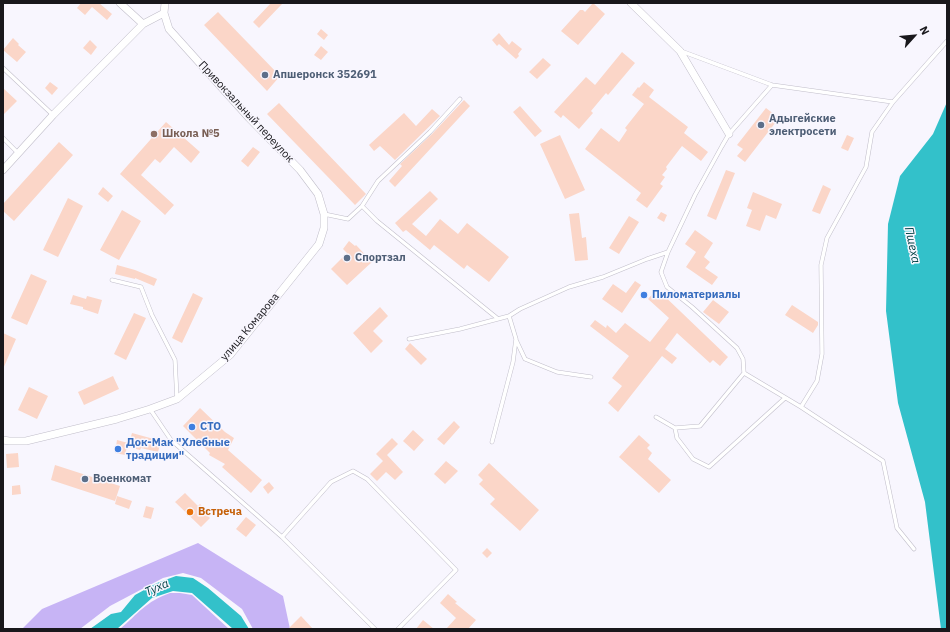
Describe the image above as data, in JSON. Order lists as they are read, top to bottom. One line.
{"streets":{"street":["Привокзальный переулок","улица Комарова"]},"crossings":[["Привокзальный переулок","улица Комарова"]],"water":["Пшеха","Туха"],"places":["Апшеронск 352691","Адыгейские электросети","Школа №5","Спортзал","Пиломатериалы","СТО","Док-Мак \"Хлебные традиции\"","Военкомат","Встреча"],"north":"top right"}
